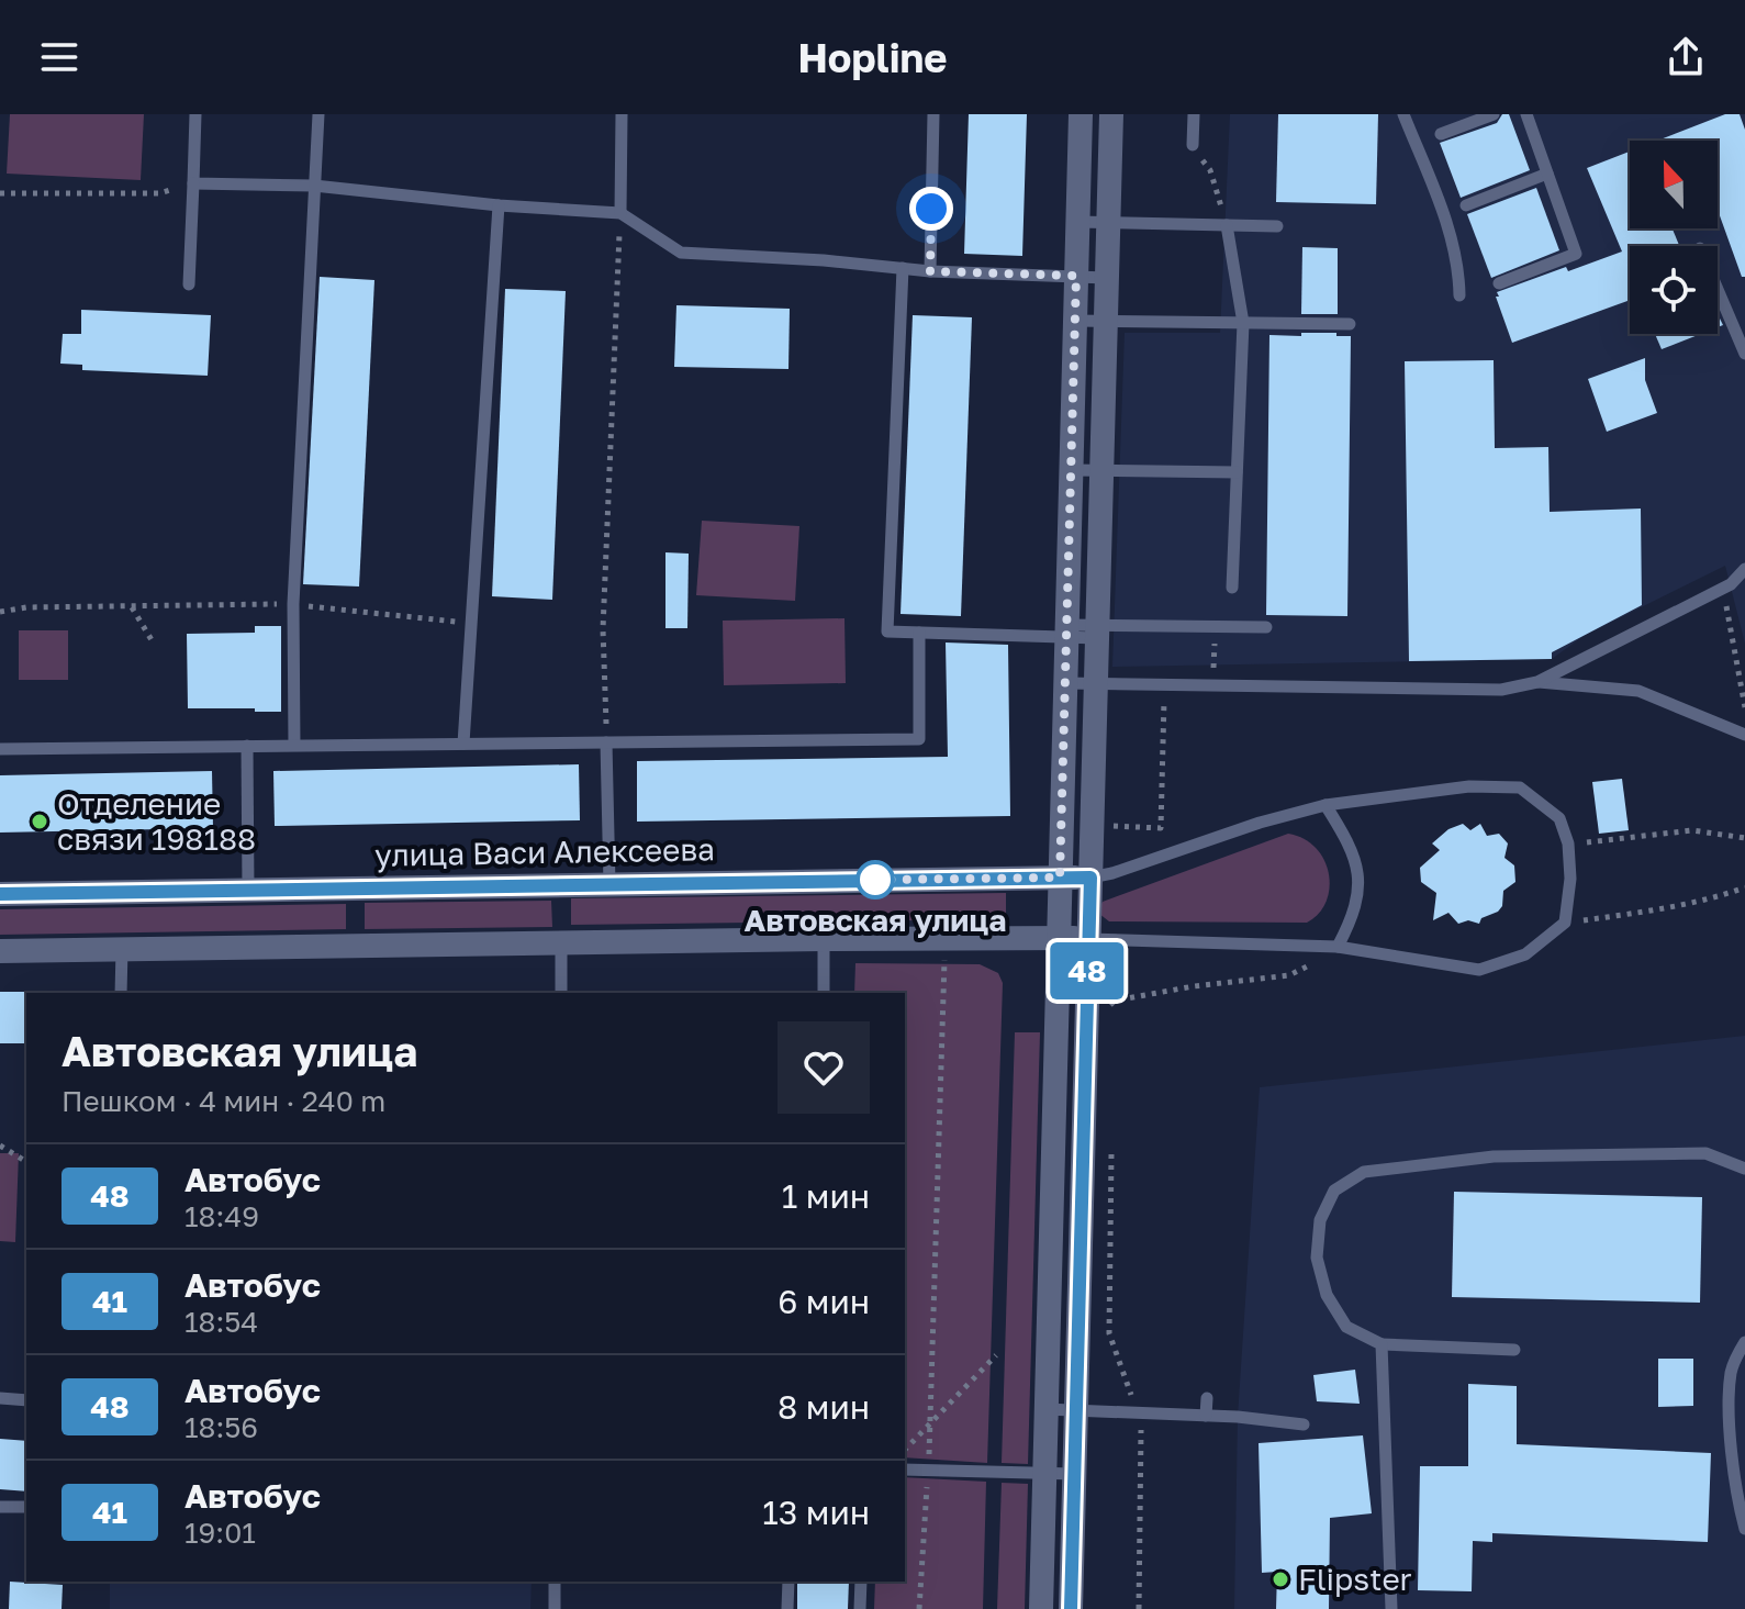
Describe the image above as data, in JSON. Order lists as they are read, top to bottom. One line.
{"streets":{"street":["улица Васи Алексеева"]},"places":["Отделение связи 198188","Автовская улица","Flipster"],"lines":["bus line 48"],"north":"top","page":{"header":"Hopline","on_map":"48","heading":["Автовская улица","Пешком · 4 мин · 240 m"],"list":[{"mark":"48","name":"Автобус","note":"18:49","value":"1 мин"},{"mark":"41","name":"Автобус","note":"18:54","value":"6 мин"},{"mark":"48","name":"Автобус","note":"18:56","value":"8 мин"},{"mark":"41","name":"Автобус","note":"19:01","value":"13 мин"}]}}
